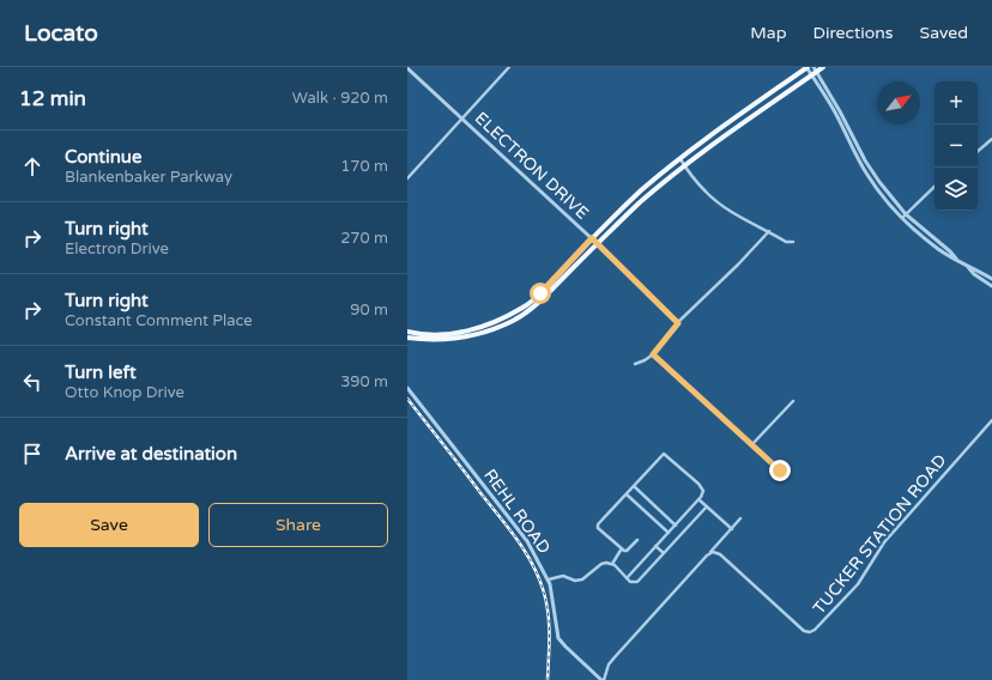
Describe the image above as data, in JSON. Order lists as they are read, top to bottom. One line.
{"streets":{"street":["ELECTRON DRIVE","REHL ROAD","TUCKER STATION ROAD"]},"north":"top right","page":{"header":"Locato","nav":["Map","Directions","Saved"],"heading":["12 min","Walk · 920 m"],"map_buttons":["+","−"],"list":[["Continue","Blankenbaker Parkway","170 m"],["Turn right","Electron Drive","270 m"],["Turn right","Constant Comment Place","90 m"],["Turn left","Otto Knop Drive","390 m"],"Arrive at destination"],"buttons":["Save","Share"]}}
